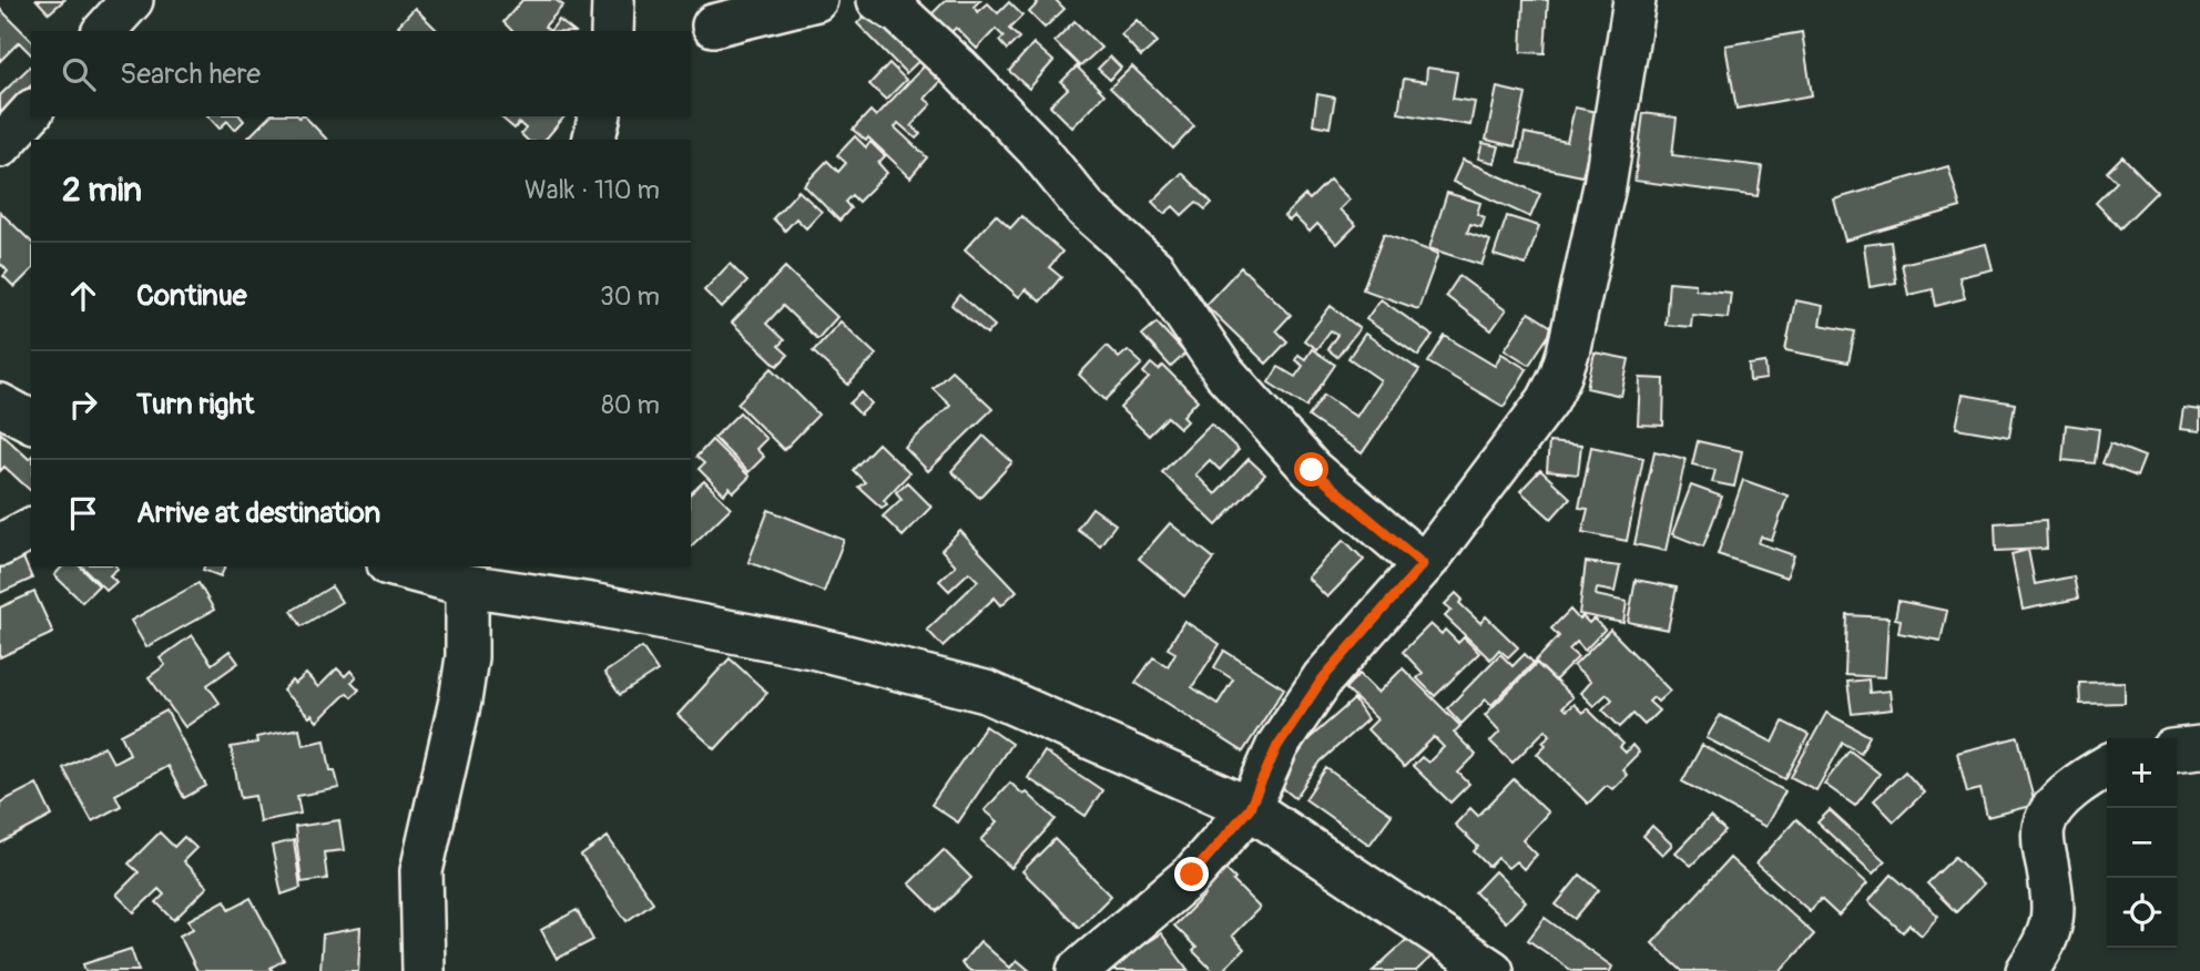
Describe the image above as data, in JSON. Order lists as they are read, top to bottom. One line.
{"page":{"search":"Search here","heading":["2 min","Walk · 110 m"],"list":[["Continue","30 m"],["Turn right","80 m"],"Arrive at destination"],"map_buttons":["+","−"]}}
